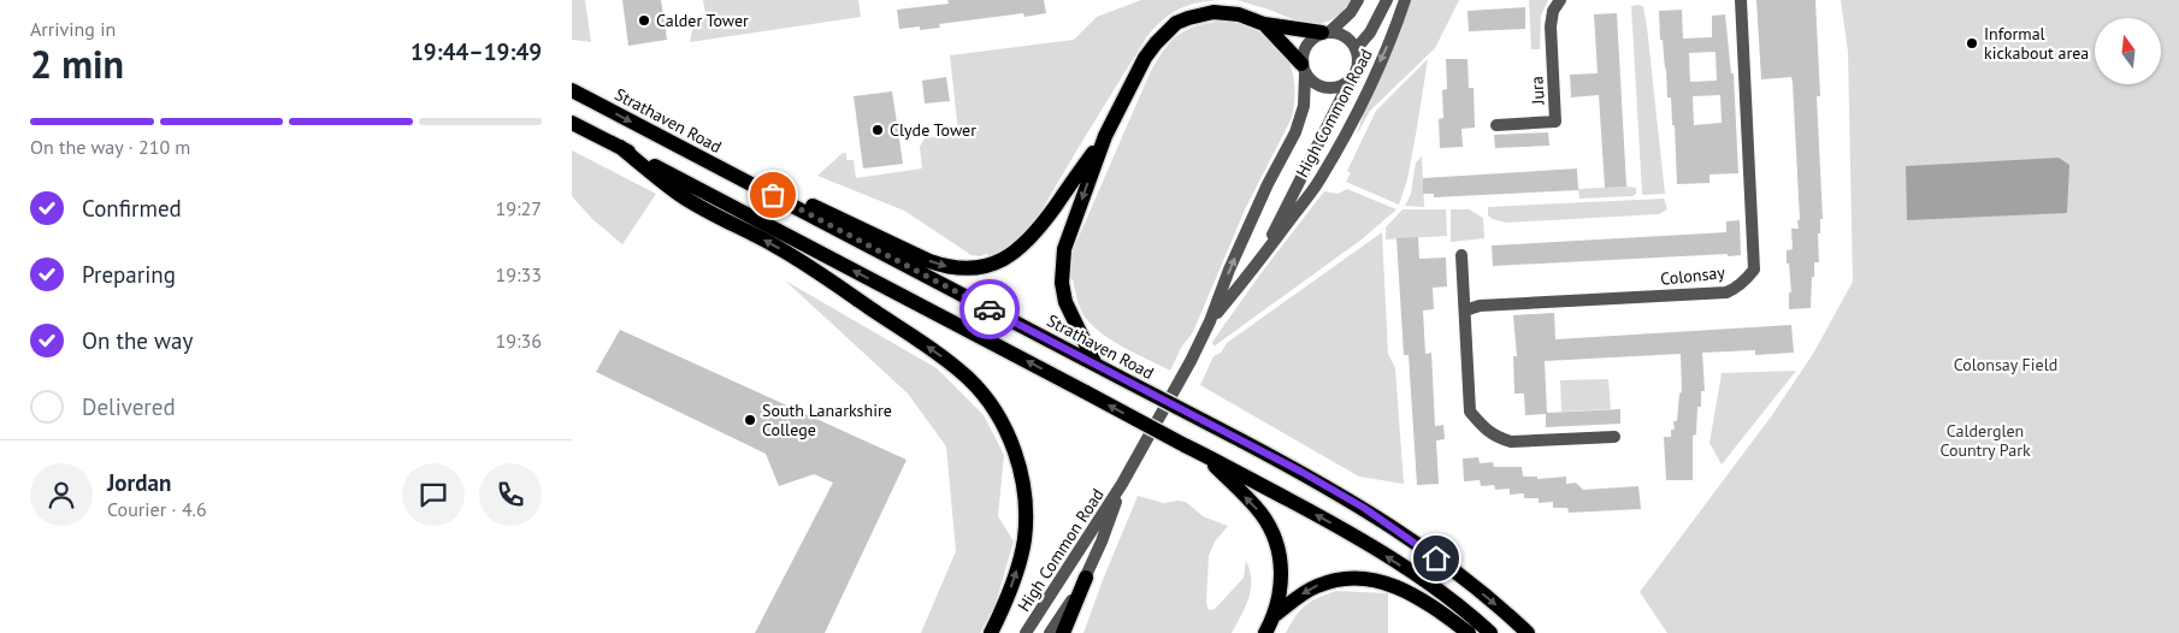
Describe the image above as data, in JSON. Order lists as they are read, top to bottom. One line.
{"streets":{"main road":["Strathaven Road"],"street":["Jura","High Common Road","Colonsay"]},"parks":["Colonsay Field","Calderglen Country Park"],"places":["Calder Tower","Informal kickabout area","Clyde Tower","South Lanarkshire College"],"north":"top","page":{"heading":["2 min","Arriving in","19:44–19:49"],"panel":["Jordan","Courier · 4.6"],"bar":"On the way · 210 m","list":[["Confirmed","19:27"],["Preparing","19:33"],["On the way","19:36"],"Delivered"]}}
